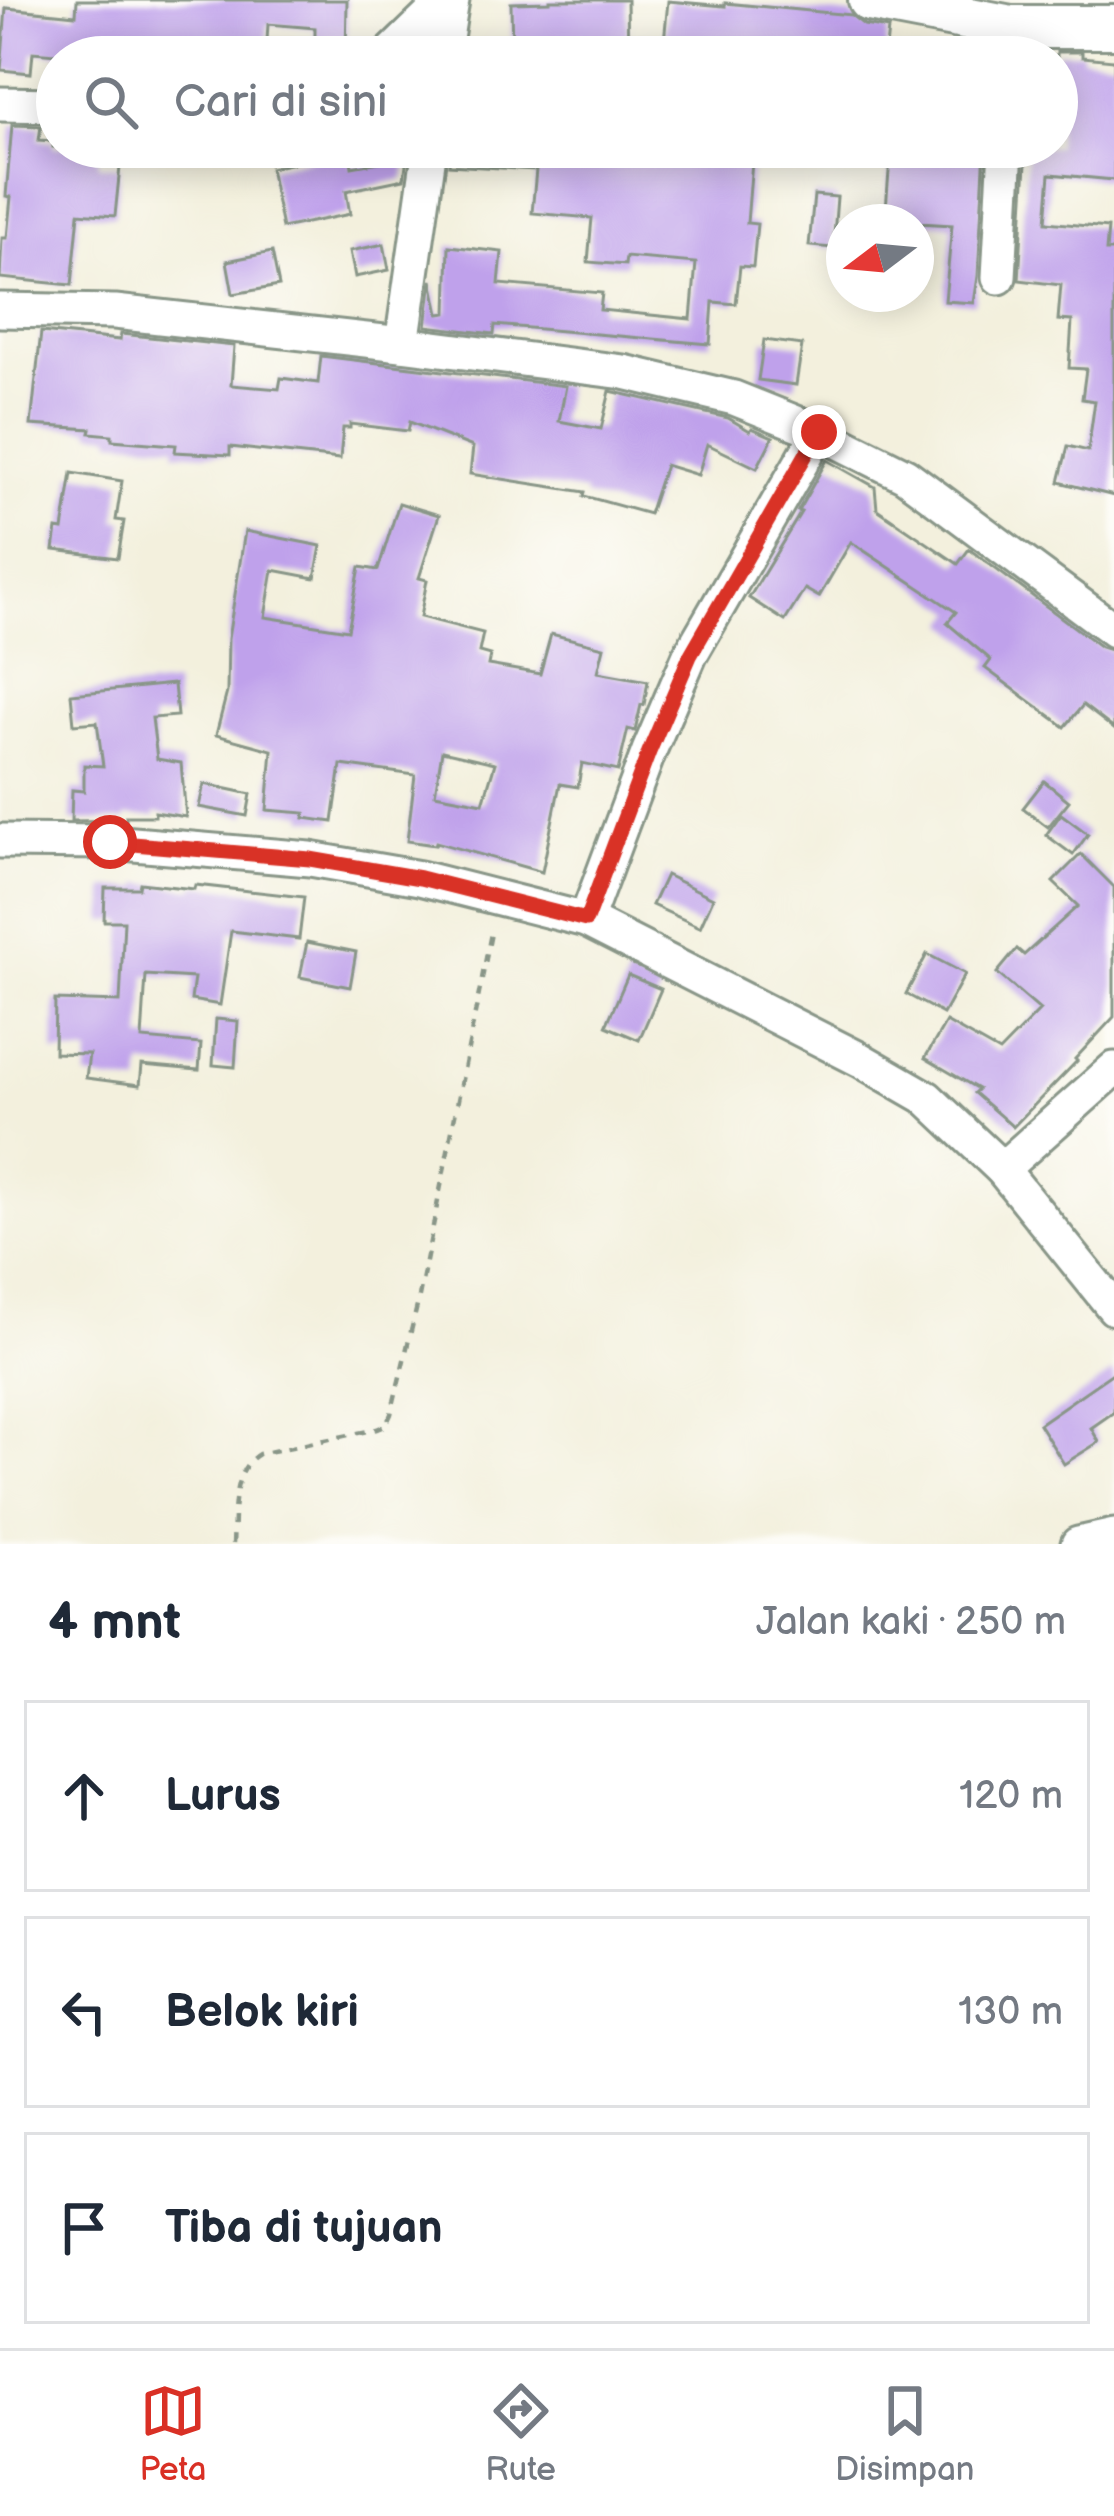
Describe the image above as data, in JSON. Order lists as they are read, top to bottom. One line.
{"north":"left","page":{"search":"Cari di sini","heading":["4 mnt","Jalan kaki · 250 m"],"list":[["Lurus","120 m"],["Belok kiri","130 m"],"Tiba di tujuan"],"nav":["Peta","Rute","Disimpan"]}}
